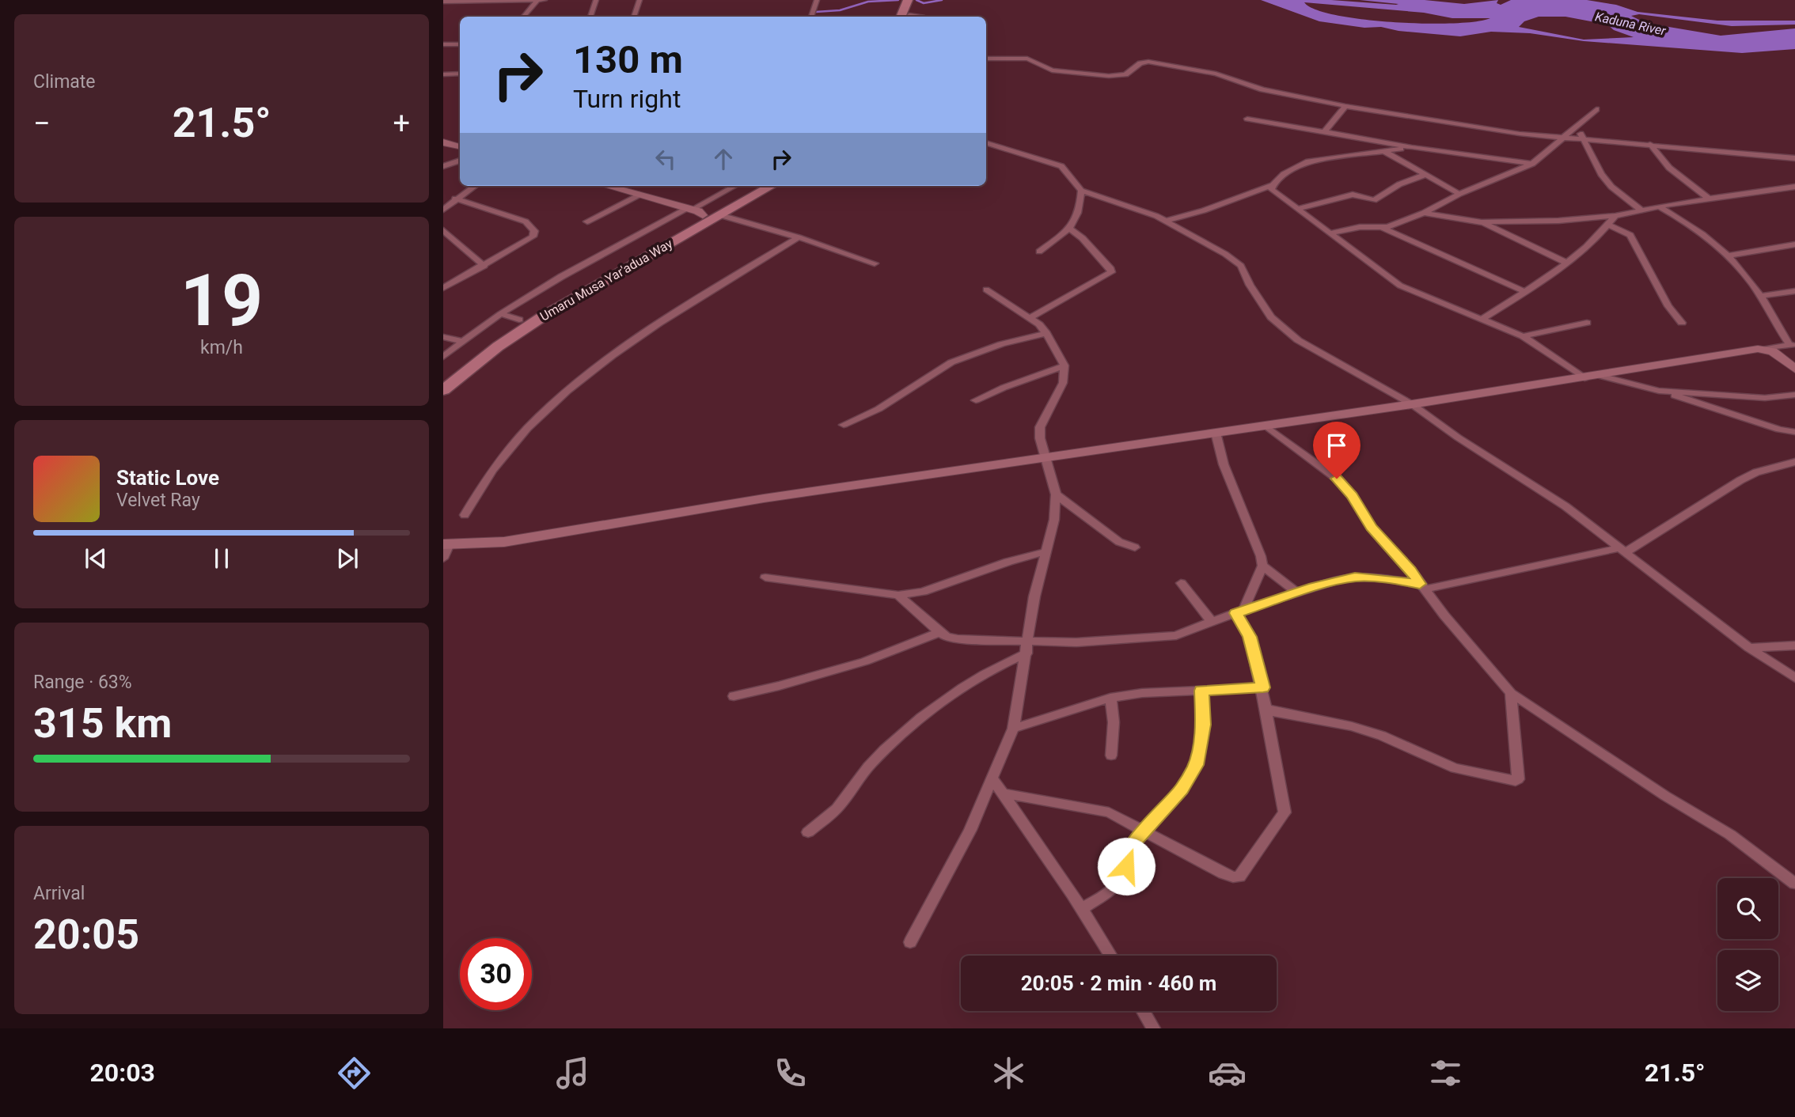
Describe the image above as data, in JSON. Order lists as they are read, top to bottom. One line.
{"streets":{"main road":["Umaru Musa Yar'adua Way"]},"water":["Kaduna River"],"page":{"tile":["Climate",["19","km/h"],["Range · 63%","315 km"],["Arrival","20:05"]],"turn":["130 m","Turn right"],"heat":["−","21.5°","+"],"song":["Static Love","Velvet Ray"],"limit":"30","trip":"20:05 · 2 min · 460 m","tabs":["20:03","21.5°"]}}
